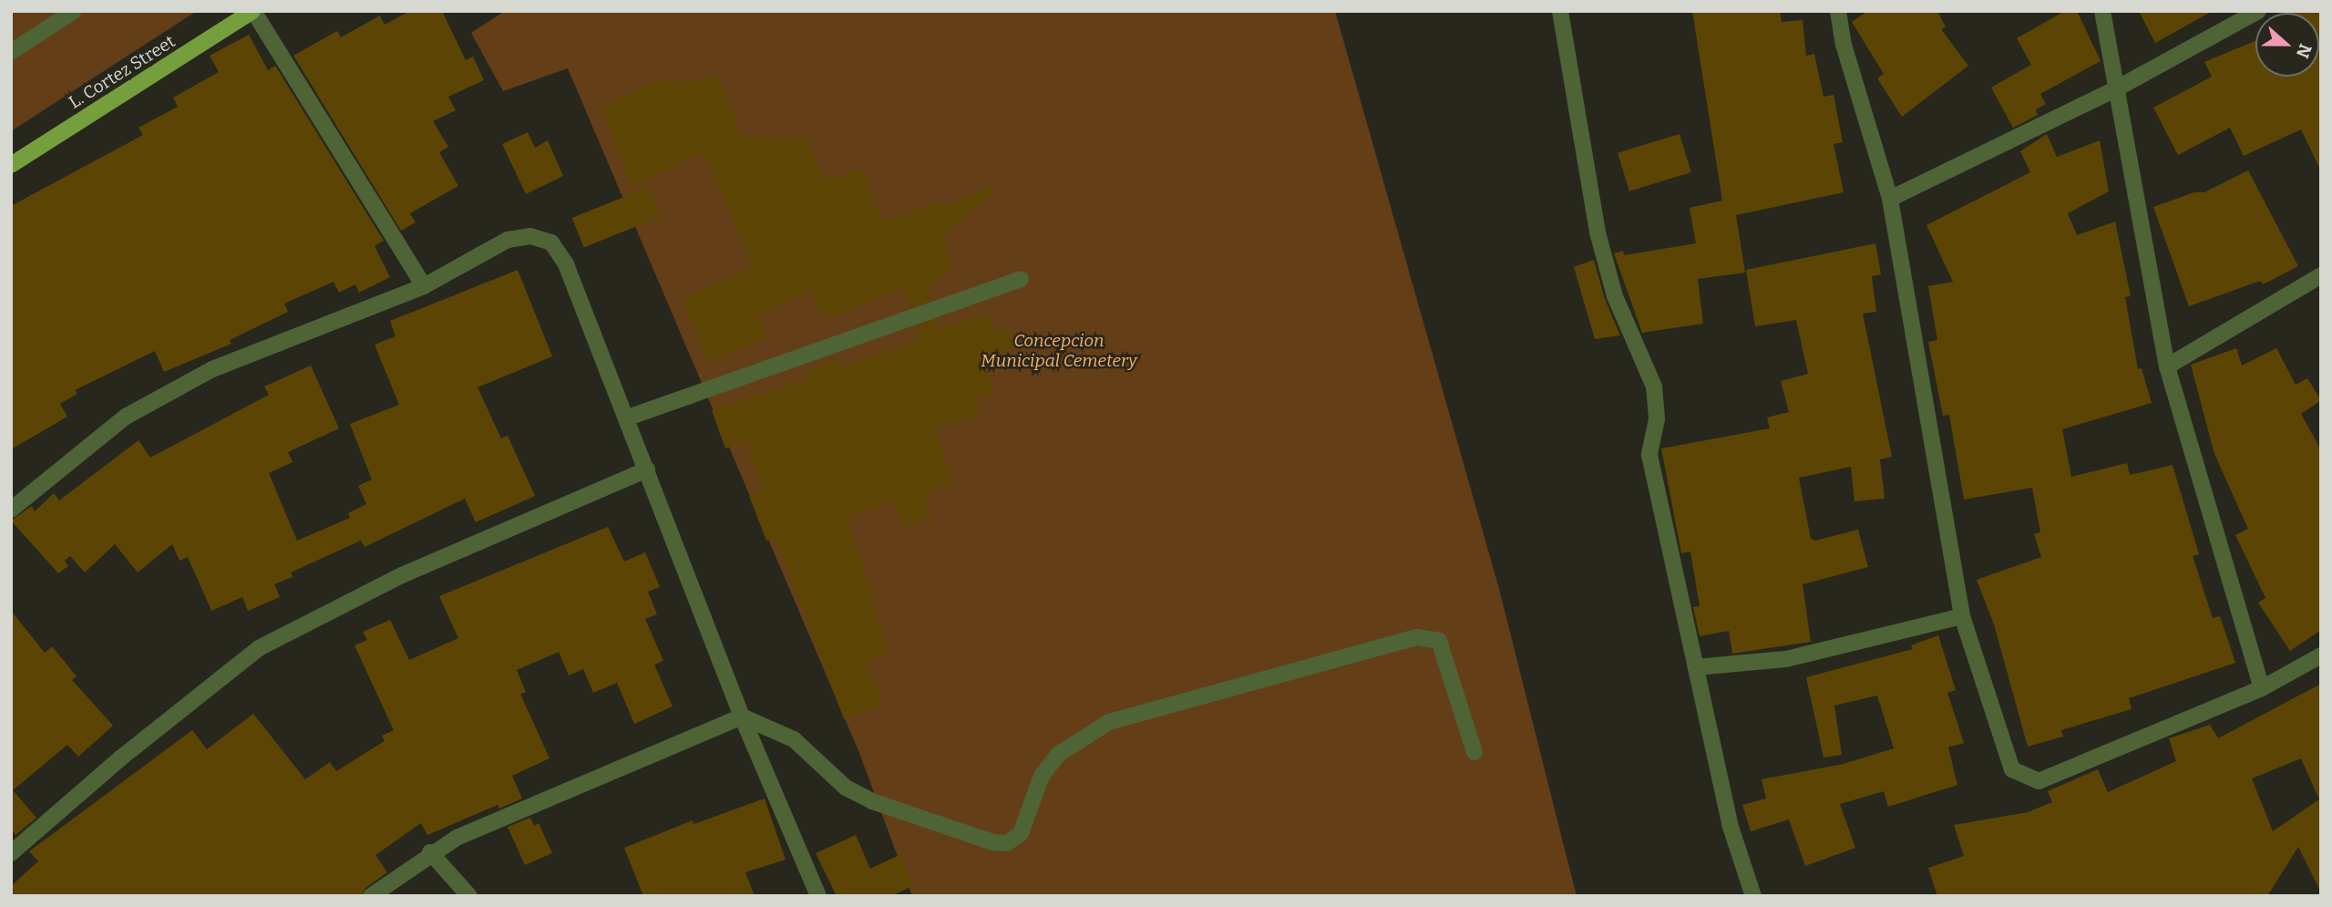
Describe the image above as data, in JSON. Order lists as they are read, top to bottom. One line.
{"streets":{"main road":["L. Cortez Street"]},"parks":["Concepcion Municipal Cemetery"],"north":"right"}
